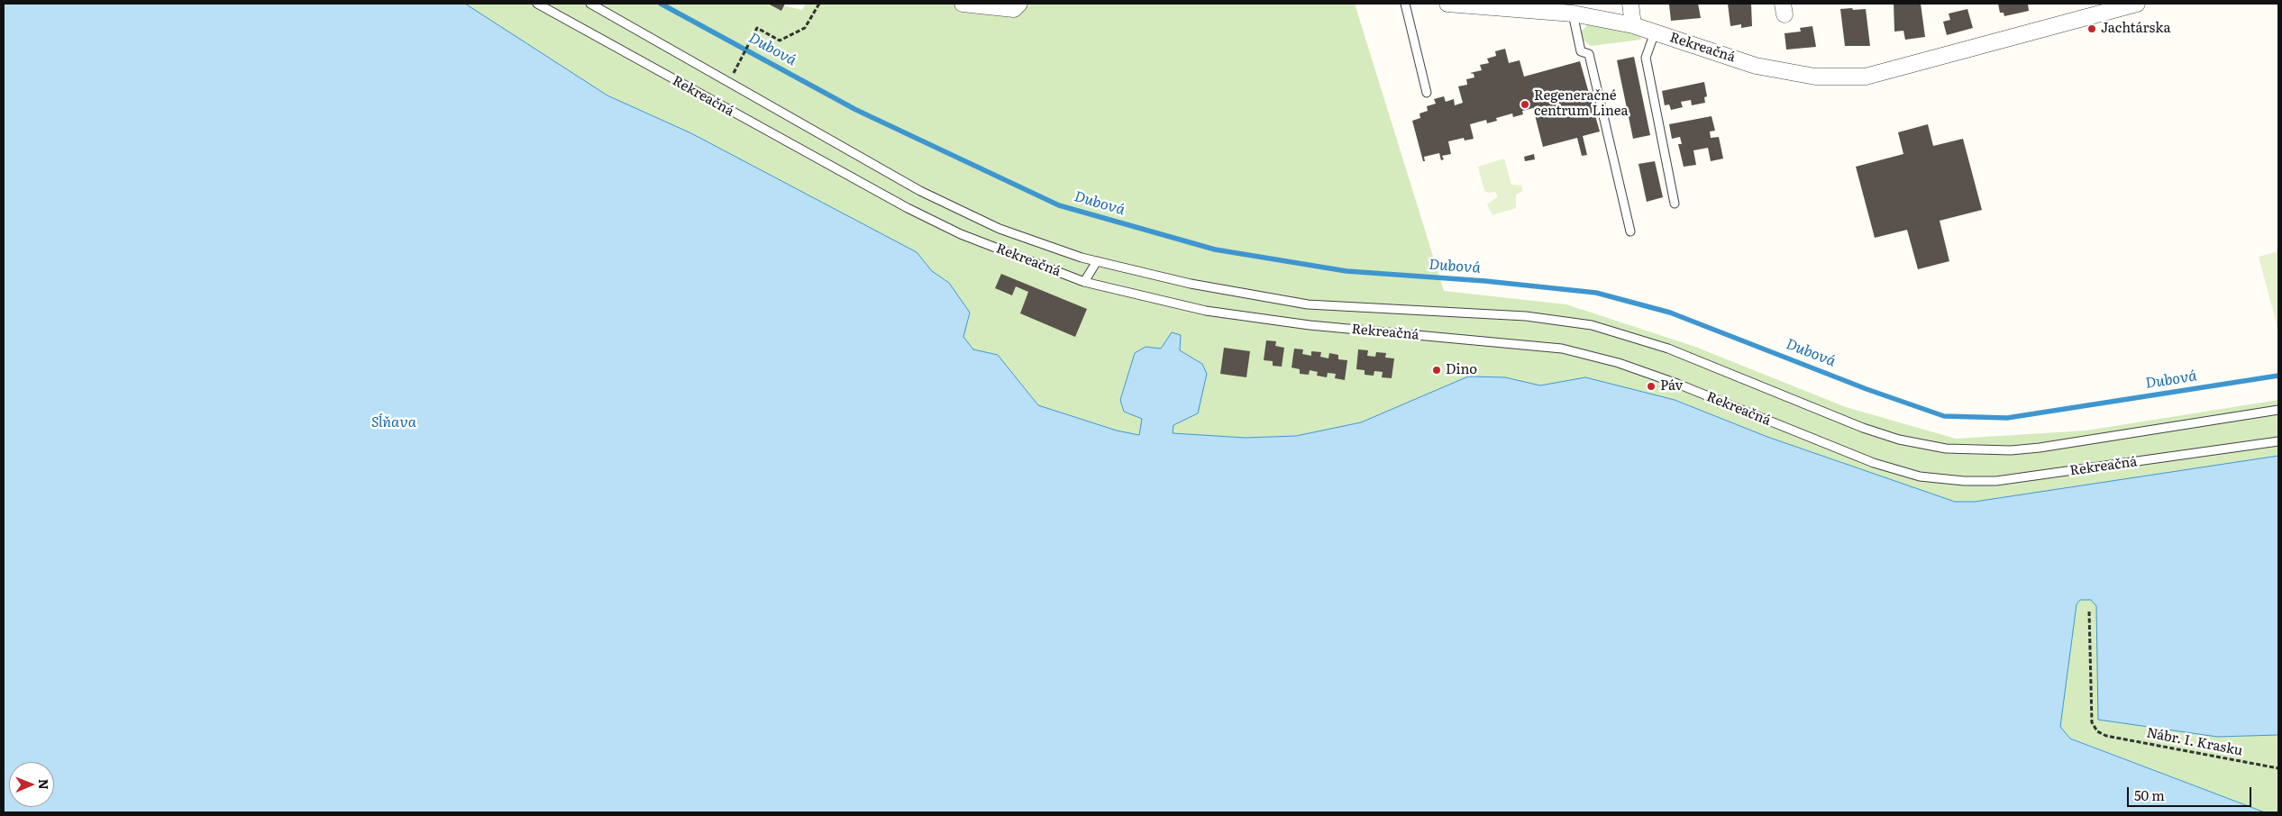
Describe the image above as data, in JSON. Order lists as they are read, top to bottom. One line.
{"streets":{"street":["Rekreačná"],"path":["Nábr. I. Krasku"]},"water":["Dubová","Sĺňava"],"places":["Jachtárska","Regeneračné centrum Linea","Dino","Páv"],"scale_bar":"50 m","north":"right"}
